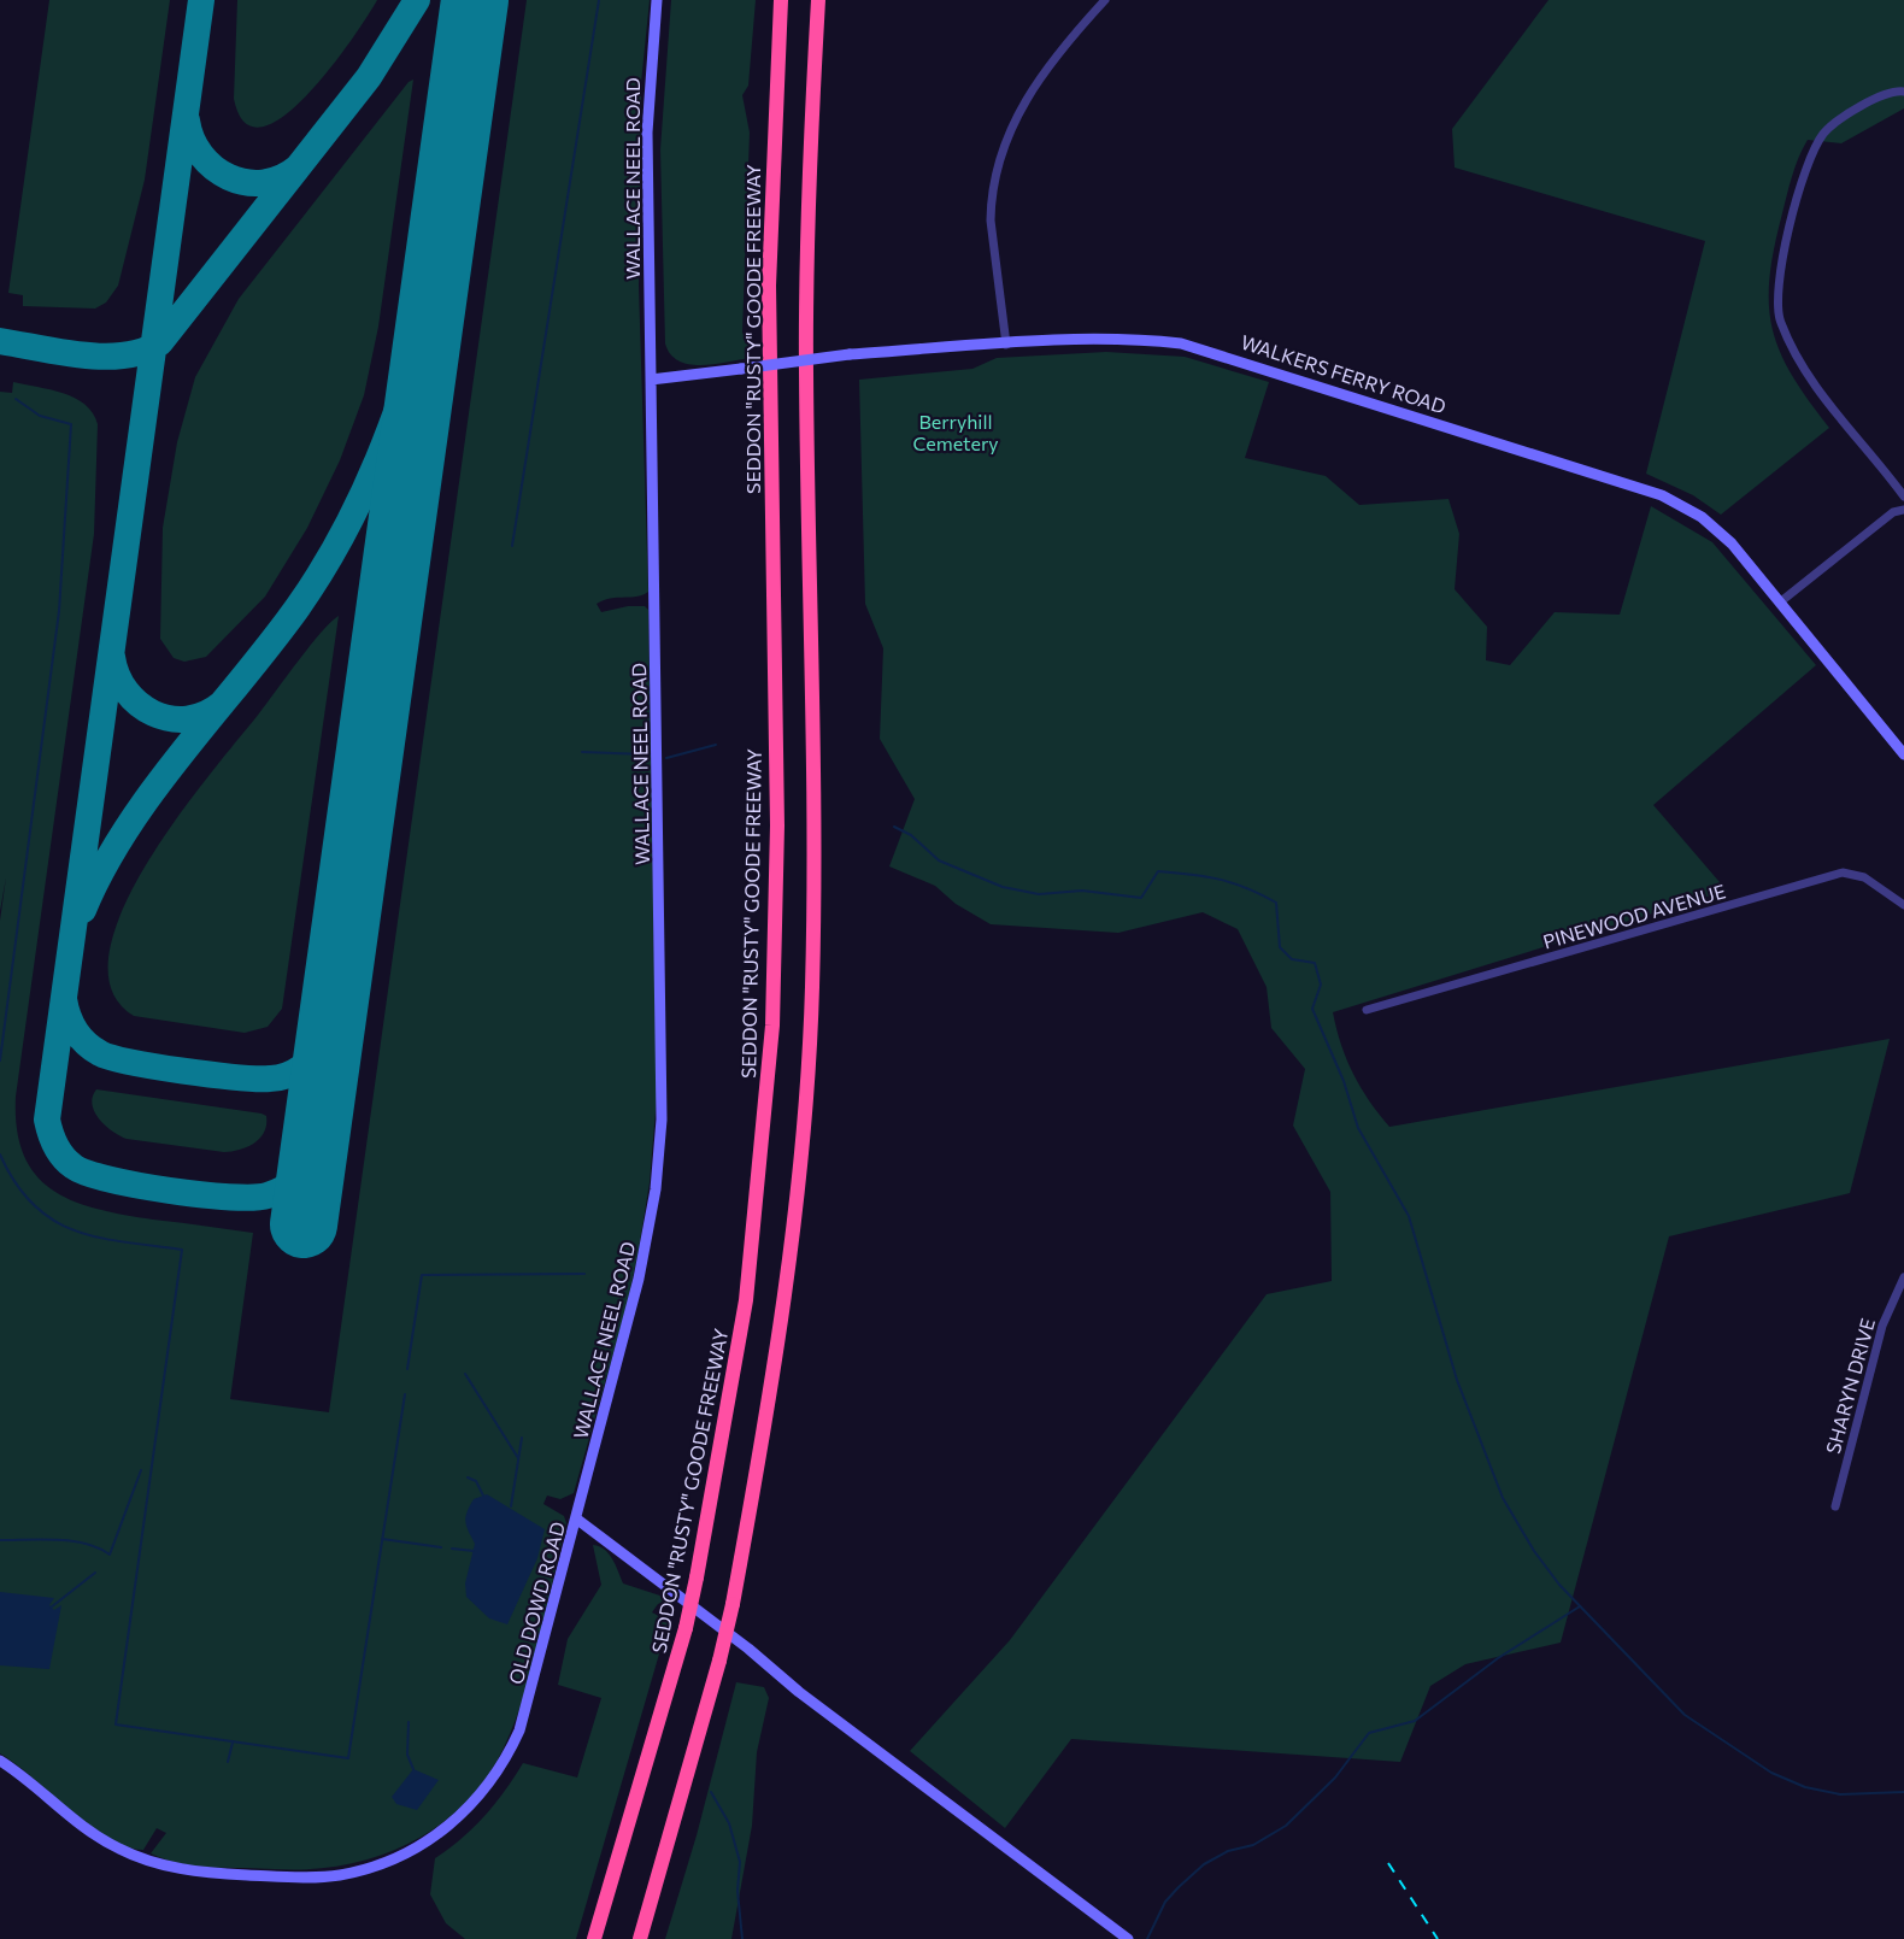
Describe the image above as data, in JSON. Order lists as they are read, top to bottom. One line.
{"streets":{"highway":["SEDDON \"RUSTY\" GOODE FREEWAY"],"street":["WALLACE NEEL ROAD","WALKERS FERRY ROAD","PINEWOOD AVENUE","SHARYN DRIVE","OLD DOWD ROAD"]},"crossings":[["WALLACE NEEL ROAD","WALKERS FERRY ROAD"],["WALLACE NEEL ROAD","OLD DOWD ROAD"]],"parks":["Berryhill Cemetery"]}
